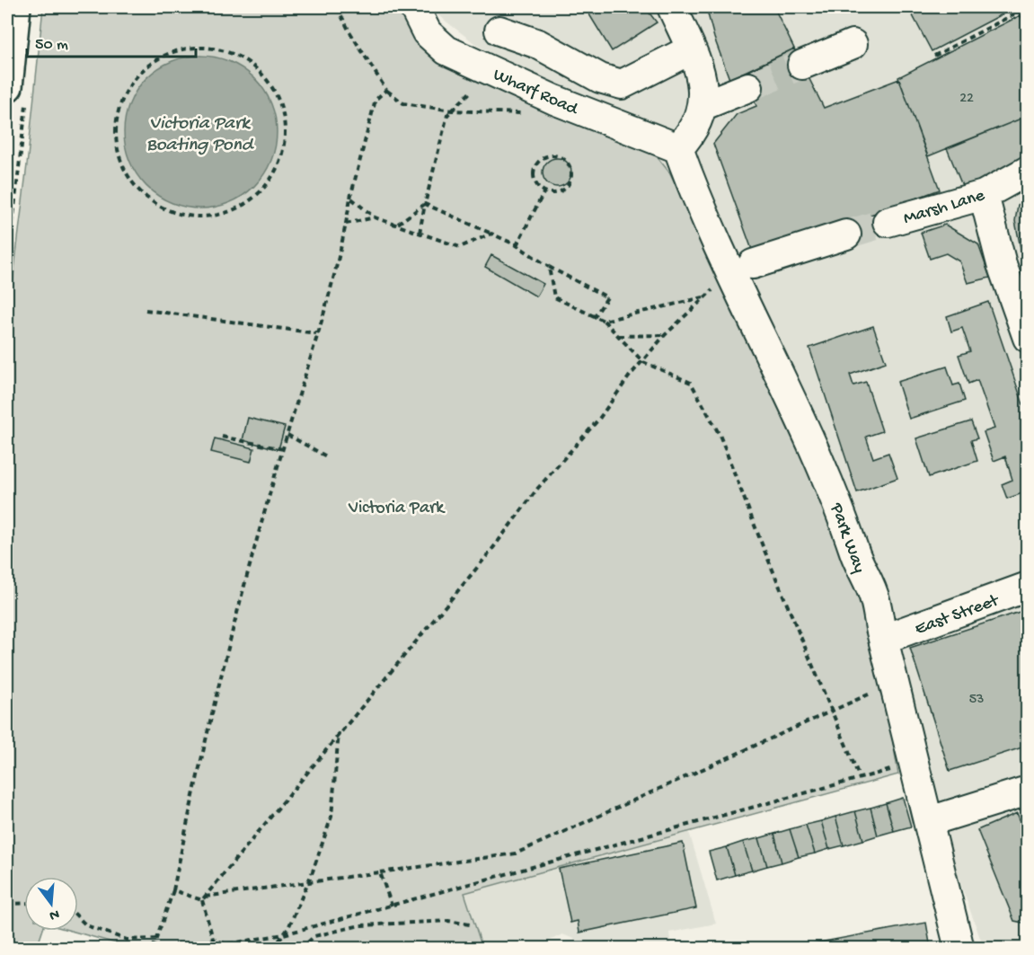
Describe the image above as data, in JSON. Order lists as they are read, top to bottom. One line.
{"streets":{"street":["Wharf Road","Marsh Lane","Park Way","East Street"]},"crossings":[["Wharf Road","Park Way"],["Park Way","East Street"]],"water":["Victoria Park Boating Pond"],"parks":["Victoria Park"],"house_numbers":["22","53"],"scale_bar":"50 m","north":"bottom"}
